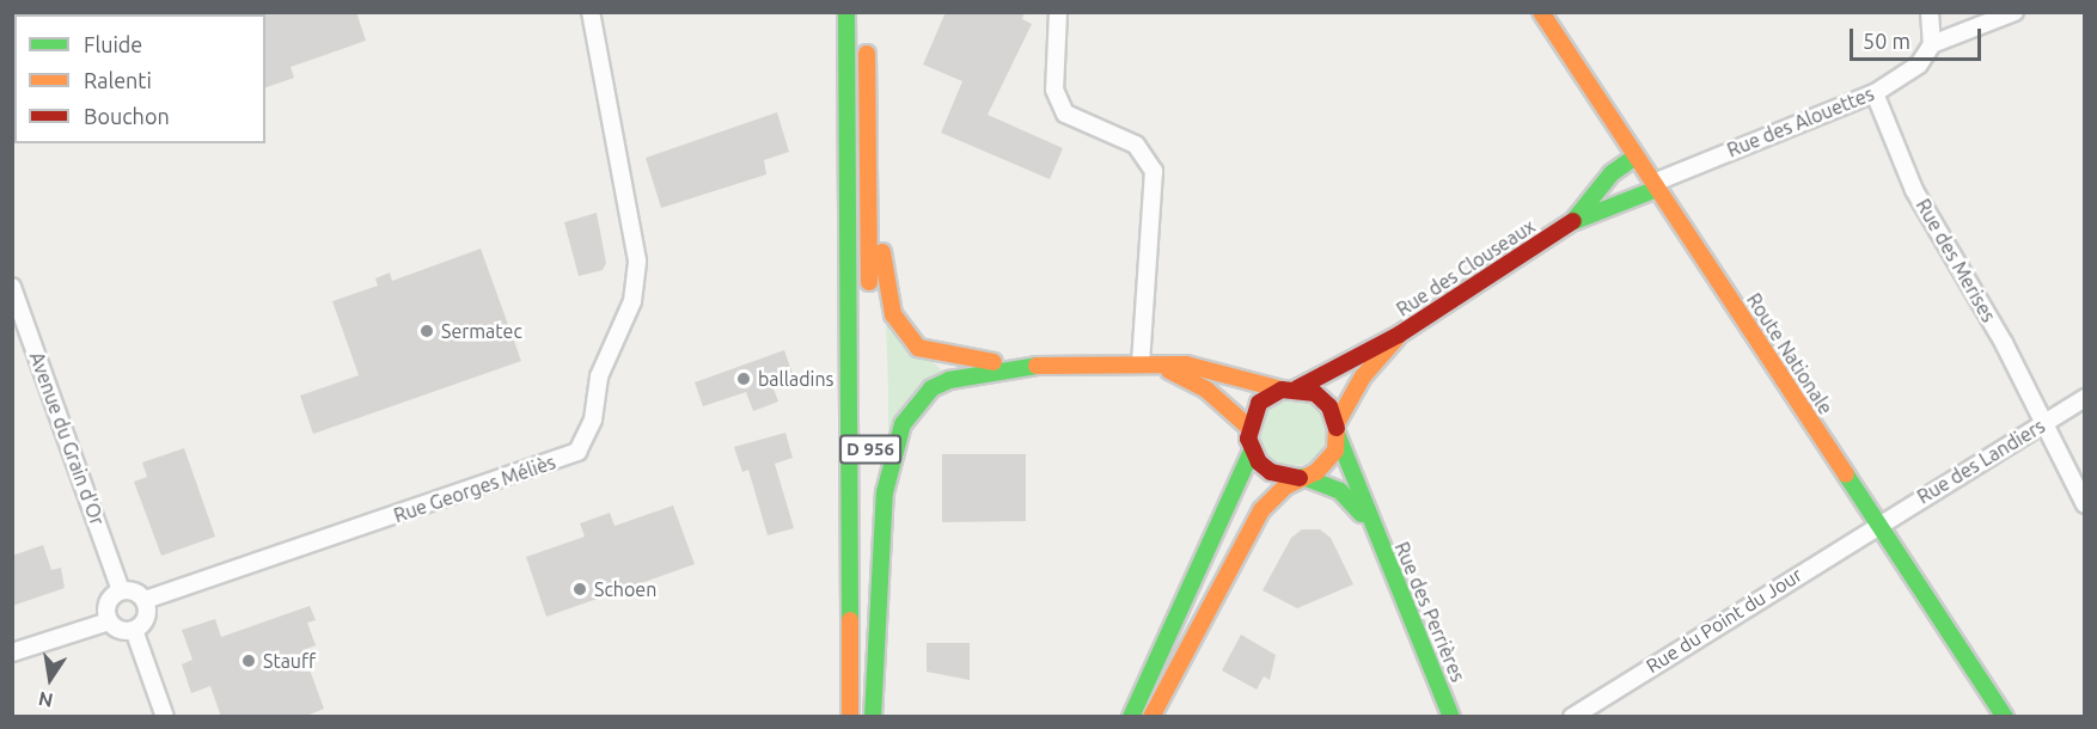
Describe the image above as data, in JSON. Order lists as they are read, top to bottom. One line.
{"streets":{"main road":["Rue des Clouseaux","Route Nationale","D 956","Rue des Perrières"],"street":["Rue des Alouettes","Rue des Merises","Avenue du Grain d'Or","Rue des Landiers","Rue Georges Méliès","Rue du Point du Jour"]},"crossings":[["Rue des Alouettes","Rue des Merises"],["Rue des Alouettes","Route Nationale"],["Rue des Merises","Rue des Landiers"],["Rue des Clouseaux","Route Nationale"],["Rue des Clouseaux","Rue des Perrières"],["Route Nationale","Rue des Landiers"],["Route Nationale","Rue du Point du Jour"],["Avenue du Grain d'Or","Rue Georges Méliès"],["Rue des Landiers","Rue du Point du Jour"]],"places":["Sermatec","balladins","Schoen","Stauff"],"legend":["Fluide","Ralenti","Bouchon"],"scale_bar":"50 m","north":"bottom"}
